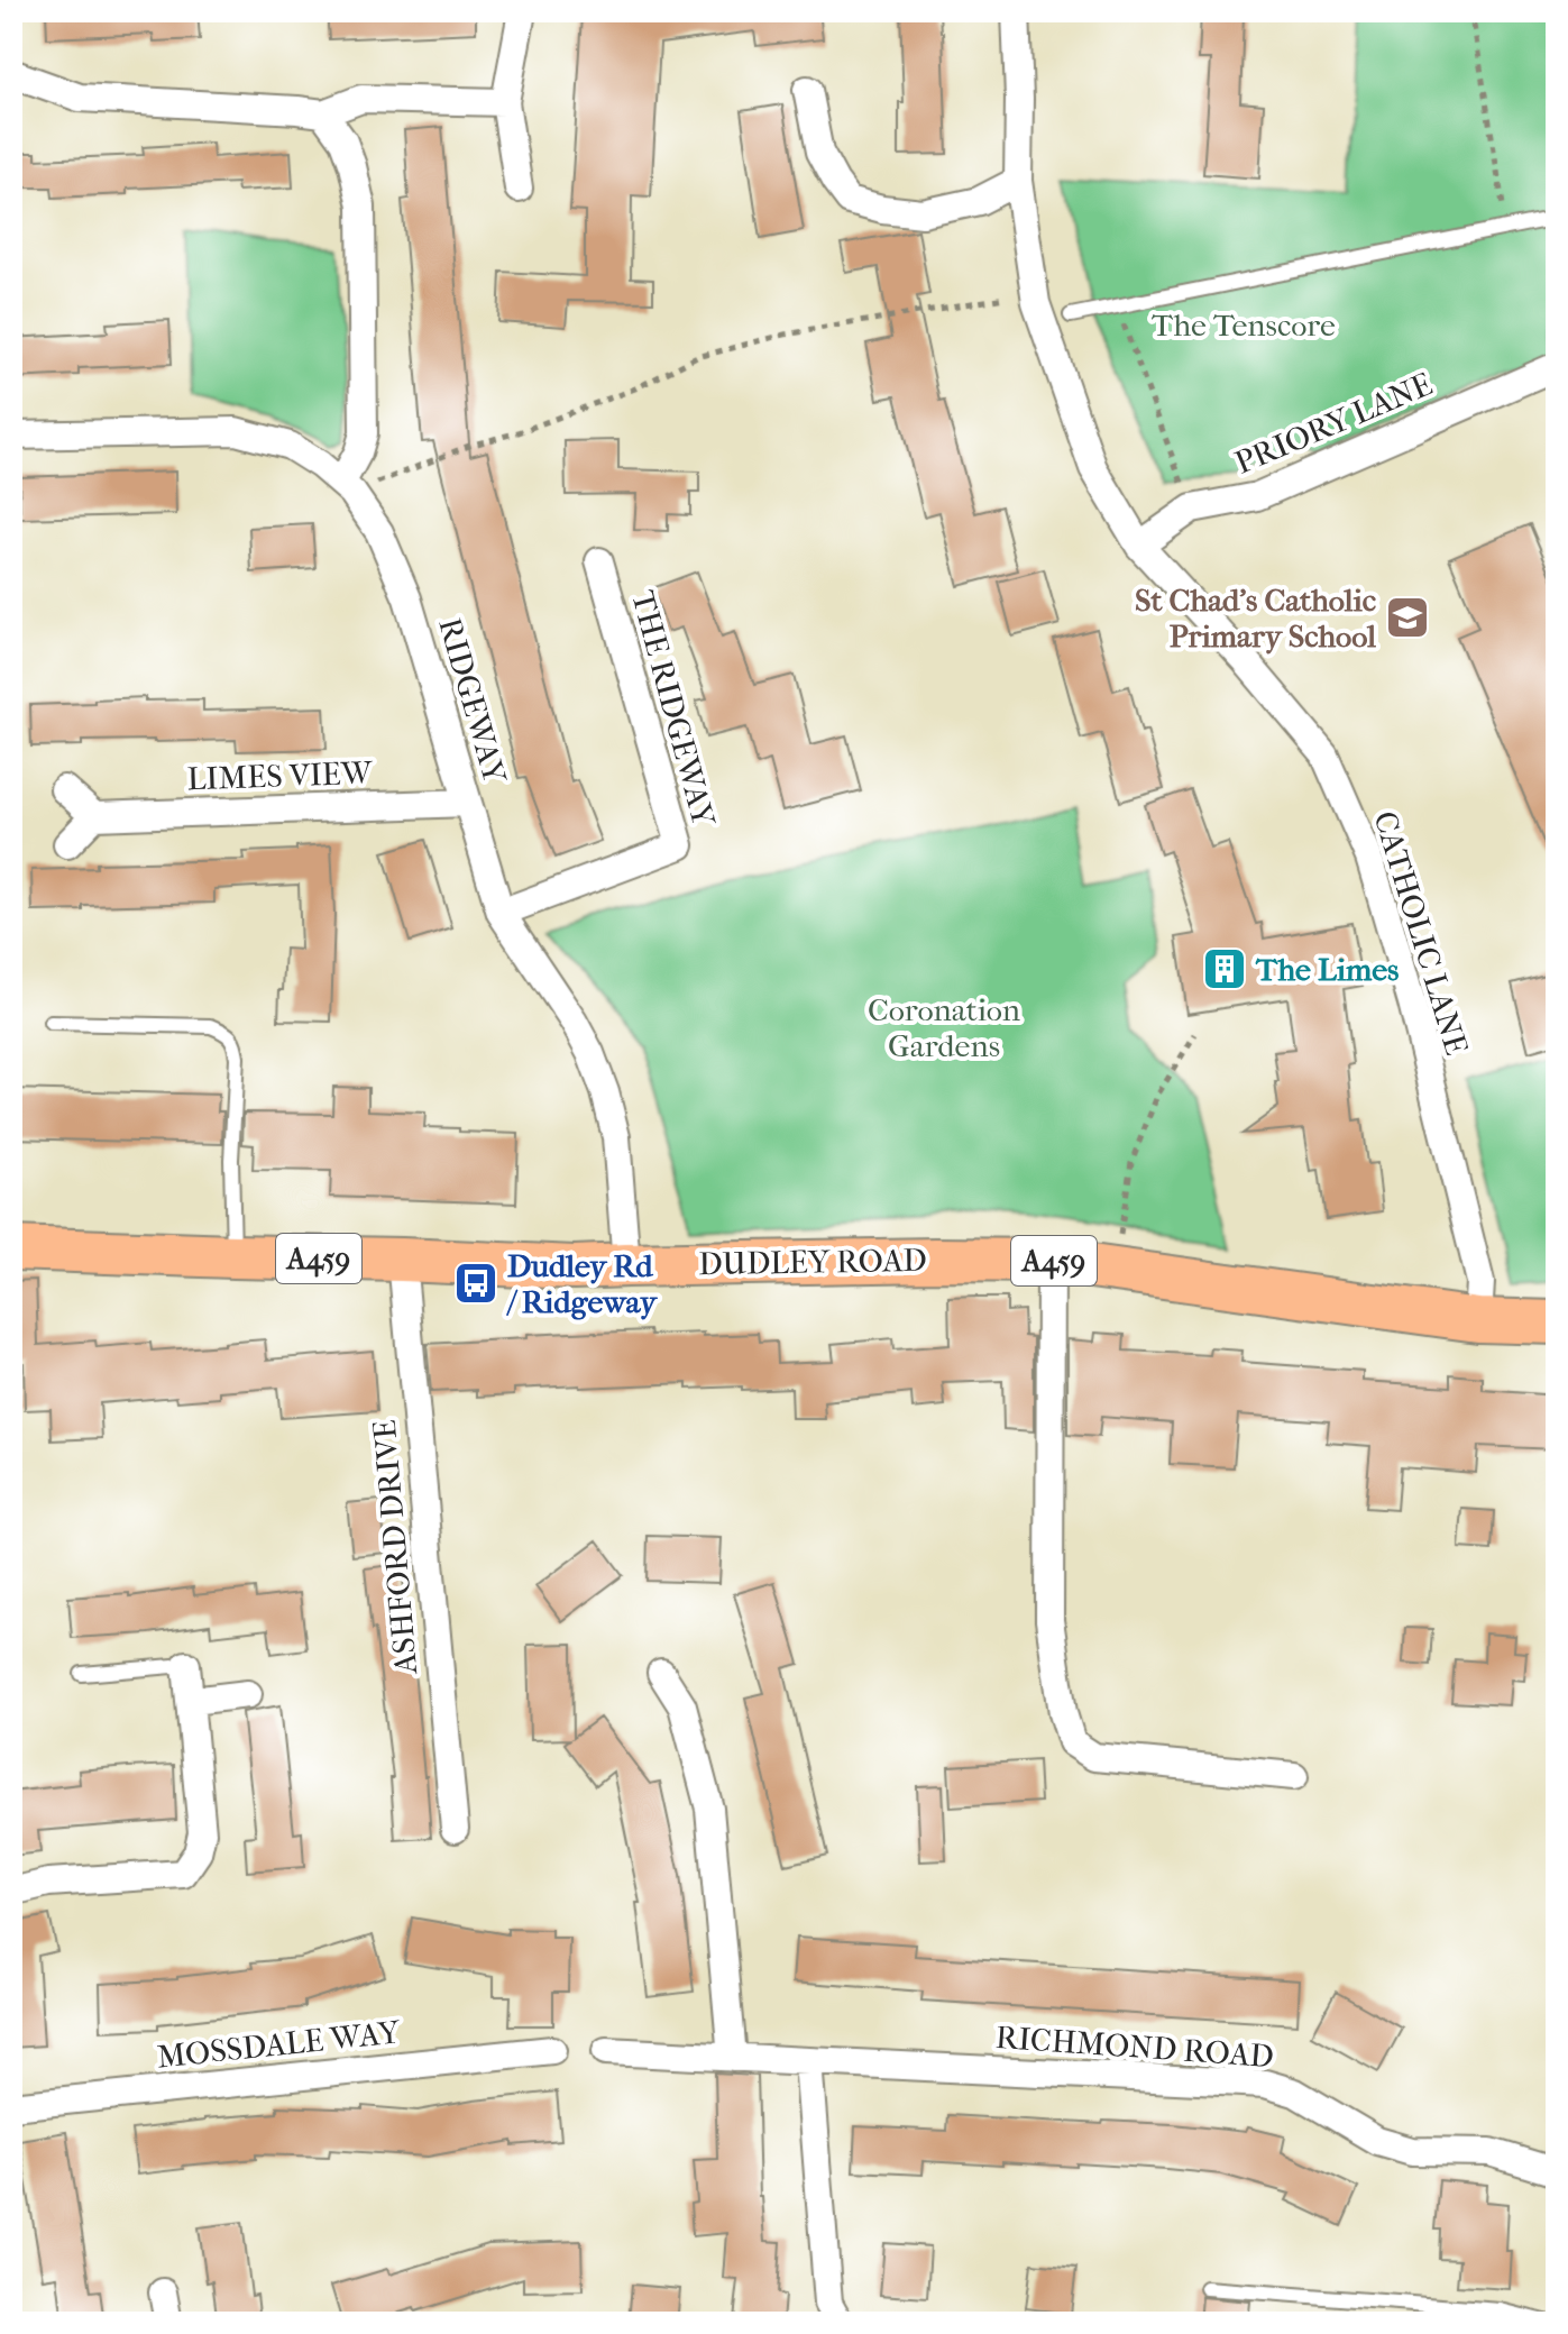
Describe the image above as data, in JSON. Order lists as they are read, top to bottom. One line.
{"streets":{"main road":["A459","DUDLEY ROAD"],"street":["PRIORY LANE","RIDGEWAY","THE RIDGEWAY","LIMES VIEW","CATHOLIC LANE","ASHFORD DRIVE","MOSSDALE WAY","RICHMOND ROAD"]},"crossings":[["PRIORY LANE","CATHOLIC LANE"],["RIDGEWAY","THE RIDGEWAY"],["RIDGEWAY","LIMES VIEW"],["RIDGEWAY","DUDLEY ROAD"],["CATHOLIC LANE","DUDLEY ROAD"],["DUDLEY ROAD","ASHFORD DRIVE"]],"parks":["The Tenscore","Coronation Gardens"],"places":{"school or university":["St Chad's Catholic Primary School"],"building":["The Limes"],"bus stop":["Dudley Rd / Ridgeway"]}}
